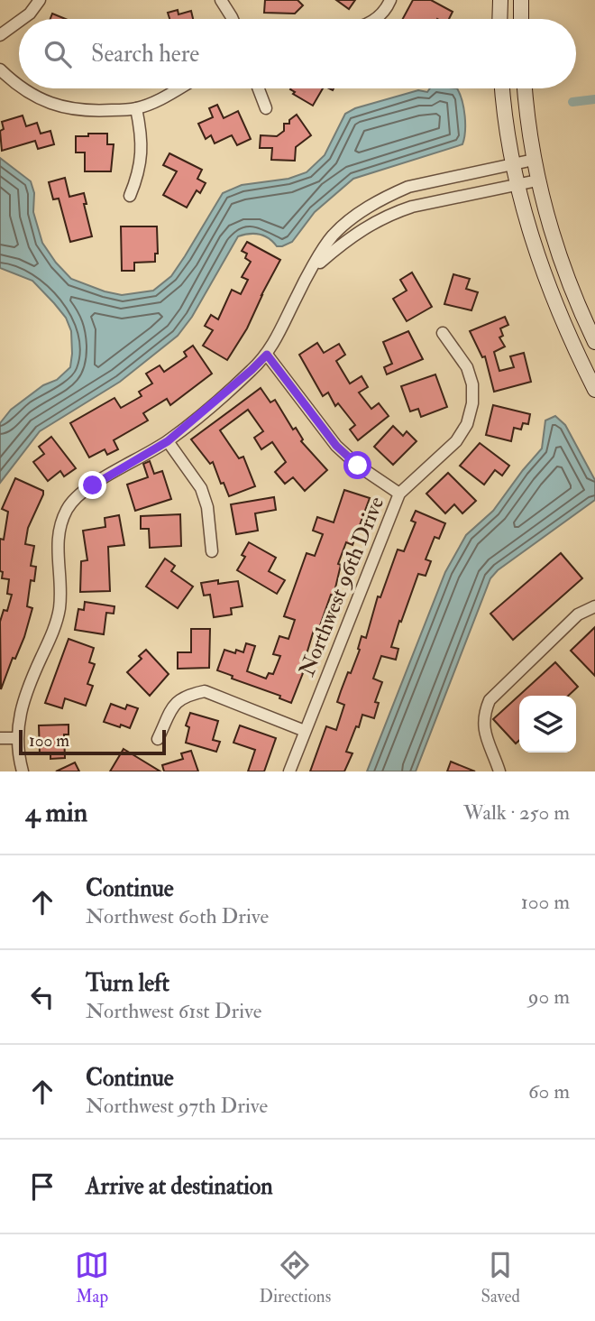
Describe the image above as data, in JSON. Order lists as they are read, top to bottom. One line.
{"streets":{"street":["Northwest 96th Drive"]},"scale_bar":"100 m","page":{"search":"Search here","scale":"100 m","heading":["4 min","Walk · 250 m"],"list":[["Continue","Northwest 60th Drive","100 m"],["Turn left","Northwest 61st Drive","90 m"],["Continue","Northwest 97th Drive","60 m"],"Arrive at destination"],"nav":["Map","Directions","Saved"]}}
